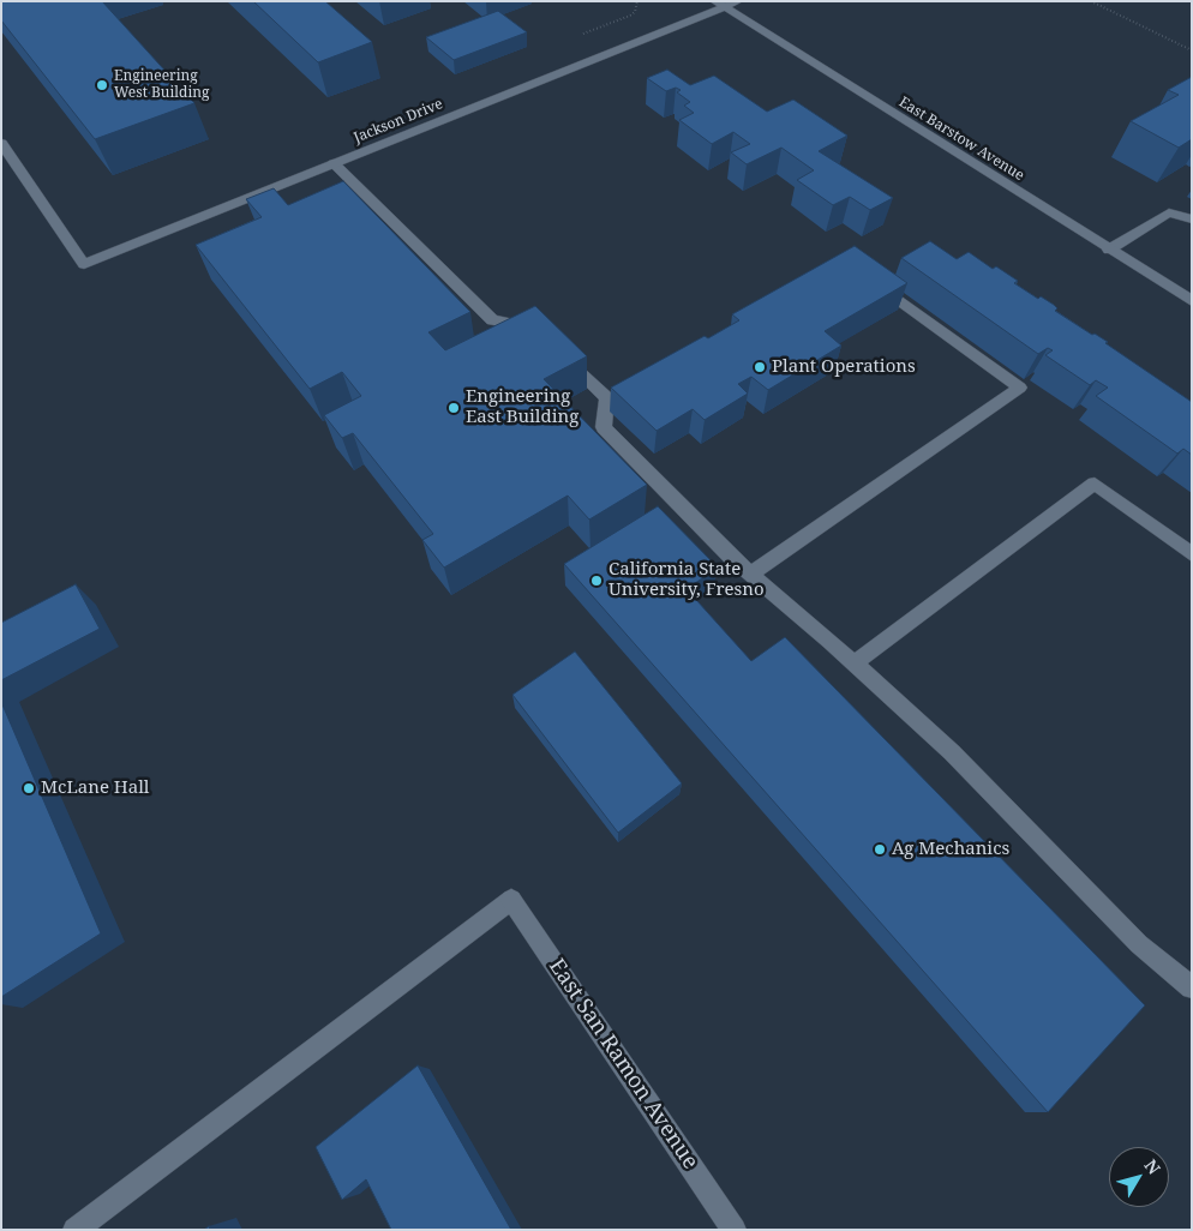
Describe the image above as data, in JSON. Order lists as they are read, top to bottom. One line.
{"streets":{"street":["Jackson Drive","East Barstow Avenue","East San Ramon Avenue"]},"crossings":[["Jackson Drive","East Barstow Avenue"]],"places":["Engineering West Building","Plant Operations","Engineering East Building","California State University, Fresno","McLane Hall","Ag Mechanics"],"north":"top right"}
